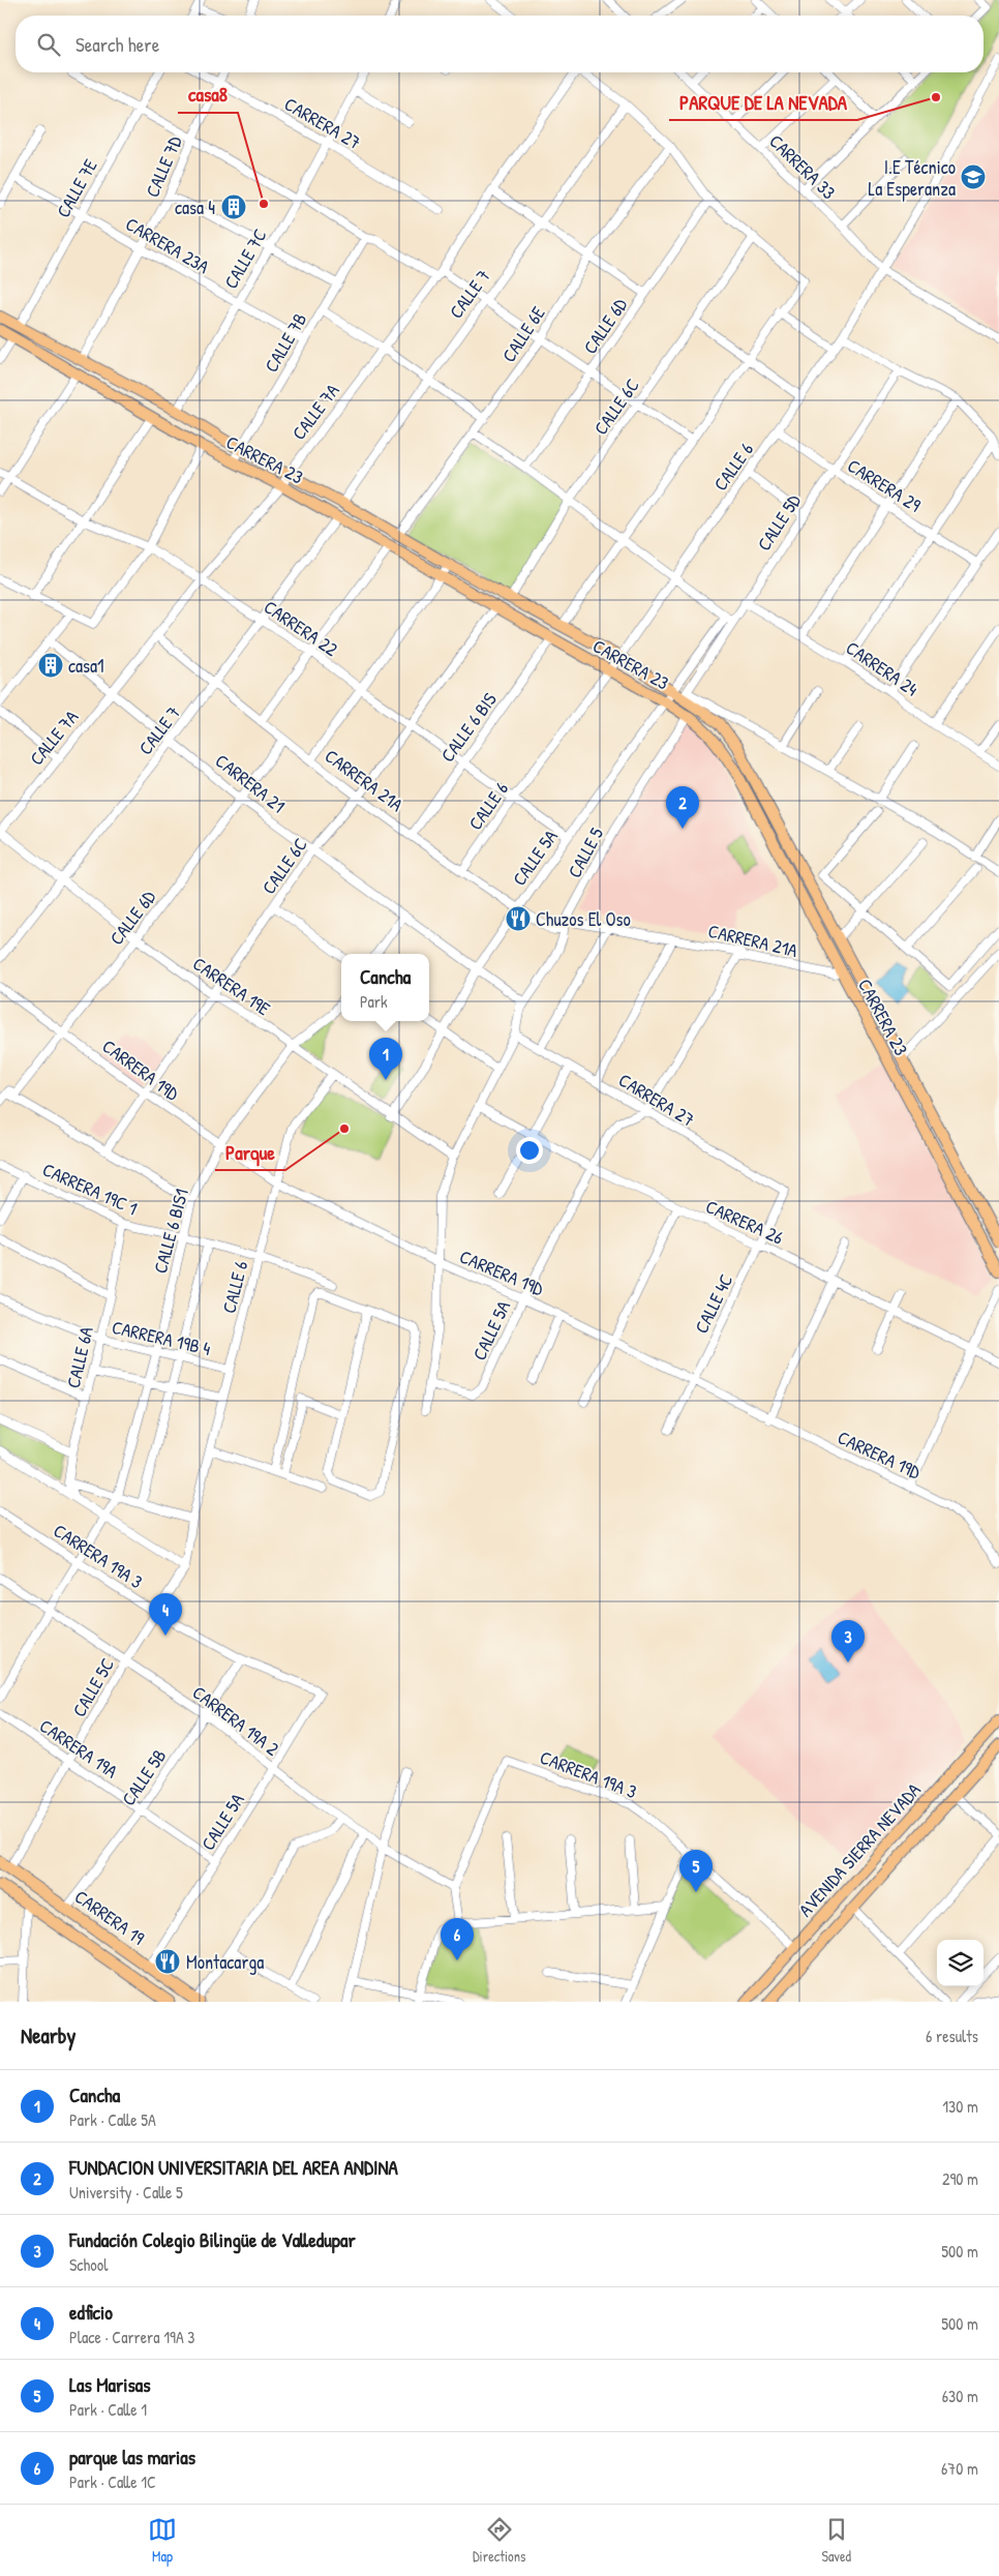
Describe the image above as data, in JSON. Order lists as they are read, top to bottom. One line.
{"streets":{"highway":["CARRERA 19"],"main road":["CARRERA 23","AVENIDA SIERRA NEVADA"],"street":["CARRERA 27","CALLE 7D","CARRERA 33","CALLE 7E","CARRERA 23A","CALLE 7C","CALLE 7","CALLE 6D","CALLE 6E","CALLE 7B","CALLE 6C","CALLE 7A","CALLE 6","CARRERA 29","CALLE 5D","CARRERA 22","CARRERA 24","CALLE 6 BIS","CARRERA 21A","CARRERA 21","CALLE 5","CALLE 5A","CARRERA 19E","CARRERA 19D","CARRERA 19C 1","CARRERA 26","CALLE 6 BIS1","CALLE 4C","CARRERA 19B 4","CALLE 6A","CARRERA 19A 3","CALLE 5C","CARRERA 19A 2","CARRERA 19A","CALLE 5B"]},"crossings":[["CARRERA 27","CALLE 7D"],["CARRERA 27","CALLE 7C"],["CARRERA 27","CALLE 5"],["CARRERA 27","CALLE 5A"],["CARRERA 27","CALLE 4C"],["CALLE 7D","CARRERA 23A"],["CALLE 7D","CARRERA 23"],["CARRERA 33","CALLE 6"],["CALLE 7E","CARRERA 23A"],["CALLE 7E","CARRERA 23"],["CARRERA 23A","CALLE 7C"],["CARRERA 23A","CALLE 7B"],["CALLE 7C","CARRERA 23"],["CALLE 7","CARRERA 23"],["CALLE 7","CARRERA 22"],["CALLE 7","CARRERA 21A"],["CALLE 7","CARRERA 21"],["CALLE 7","CARRERA 19E"],["CALLE 6D","CARRERA 21A"],["CALLE 6D","CARRERA 21"],["CALLE 6D","CARRERA 19E"],["CALLE 6D","CARRERA 19D"],["CALLE 6E","CARRERA 23"],["CALLE 7B","CARRERA 23"],["CALLE 6C","CARRERA 23"],["CALLE 6C","CARRERA 22"],["CALLE 6C","CARRERA 21A"],["CALLE 6C","CARRERA 21"],["CALLE 6C","CARRERA 19E"],["CALLE 6C","CARRERA 19D"],["CALLE 7A","CARRERA 23"],["CALLE 7A","CARRERA 22"],["CALLE 7A","CARRERA 21A"],["CALLE 7A","CARRERA 21"],["CALLE 7A","CARRERA 19E"],["CARRERA 23","CALLE 6"],["CARRERA 23","CALLE 6 BIS"],["CARRERA 23","CARRERA 21A"],["CARRERA 23","CALLE 5"],["CARRERA 23","CALLE 5A"],["CALLE 6","CARRERA 29"],["CALLE 6","CARRERA 22"],["CALLE 6","CARRERA 21A"],["CALLE 6","CARRERA 19E"],["CALLE 6","CARRERA 19D"],["CALLE 6","CARRERA 19C 1"],["CALLE 6","CARRERA 19B 4"],["CALLE 6","CALLE 5C"],["CARRERA 29","CALLE 5D"],["CALLE 5D","CARRERA 24"],["CALLE 5D","CALLE 5A"],["CARRERA 22","CALLE 6 BIS"],["CARRERA 22","CALLE 5A"],["CALLE 6 BIS","CARRERA 21A"],["CARRERA 21A","CALLE 5"],["CARRERA 21A","CALLE 5A"],["CARRERA 21","CALLE 5"],["CARRERA 21","CALLE 5A"],["CALLE 5","CALLE 5A"],["CALLE 5","CARRERA 19E"],["CALLE 5","CARRERA 19D"],["CALLE 5","CARRERA 26"],["CALLE 5A","CARRERA 19E"],["CALLE 5A","CARRERA 19D"],["CALLE 5A","CARRERA 26"],["CALLE 5A","CARRERA 19A 3"],["CALLE 5A","CARRERA 19A 2"],["CALLE 5A","CARRERA 19A"],["CALLE 5A","CARRERA 19"],["CARRERA 19E","CALLE 6 BIS1"],["CARRERA 19D","CALLE 6 BIS1"],["CARRERA 19D","CALLE 4C"],["CARRERA 19C 1","CALLE 6 BIS1"],["CARRERA 19C 1","CALLE 6A"],["CARRERA 26","CALLE 4C"],["CALLE 6 BIS1","CARRERA 19B 4"],["CARRERA 19B 4","CALLE 6A"],["CARRERA 19A 3","CALLE 5C"],["CARRERA 19A 3","CARRERA 19A 2"],["CARRERA 19A 3","CALLE 5B"],["CARRERA 19A 3","AVENIDA SIERRA NEVADA"],["CALLE 5C","CARRERA 19A 2"],["CALLE 5C","CARRERA 19A"],["CALLE 5C","CARRERA 19"],["CARRERA 19A 2","CALLE 5B"],["CARRERA 19A","CALLE 5B"],["CALLE 5B","CARRERA 19"]],"places":{"other":["PARQUE DE LA NEVADA","casa8","Parque"],"school or university":["I.E Técnico La Esperanza"],"building":["casa 4","casa1"],"restaurant":["Chuzos El Oso","Montacarga"]},"page":{"search":"Search here","pins":["2","1","4","3","5","6"],"popup":["Cancha","Park"],"heading":["Nearby","6 results"],"list":[{"mark":"1","name":"Cancha","note":"Park · Calle 5A","value":"130 m"},{"mark":"2","name":"FUNDACION UNIVERSITARIA DEL AREA ANDINA","note":"University · Calle 5","value":"290 m"},{"mark":"3","name":"Fundación Colegio Bilingüe de Valledupar","note":"School","value":"500 m"},{"mark":"4","name":"edficio","note":"Place · Carrera 19A 3","value":"500 m"},{"mark":"5","name":"Las Marisas","note":"Park · Calle 1","value":"630 m"},{"mark":"6","name":"parque las marias","note":"Park · Calle 1C","value":"670 m"}],"nav":["Map","Directions","Saved"]}}
